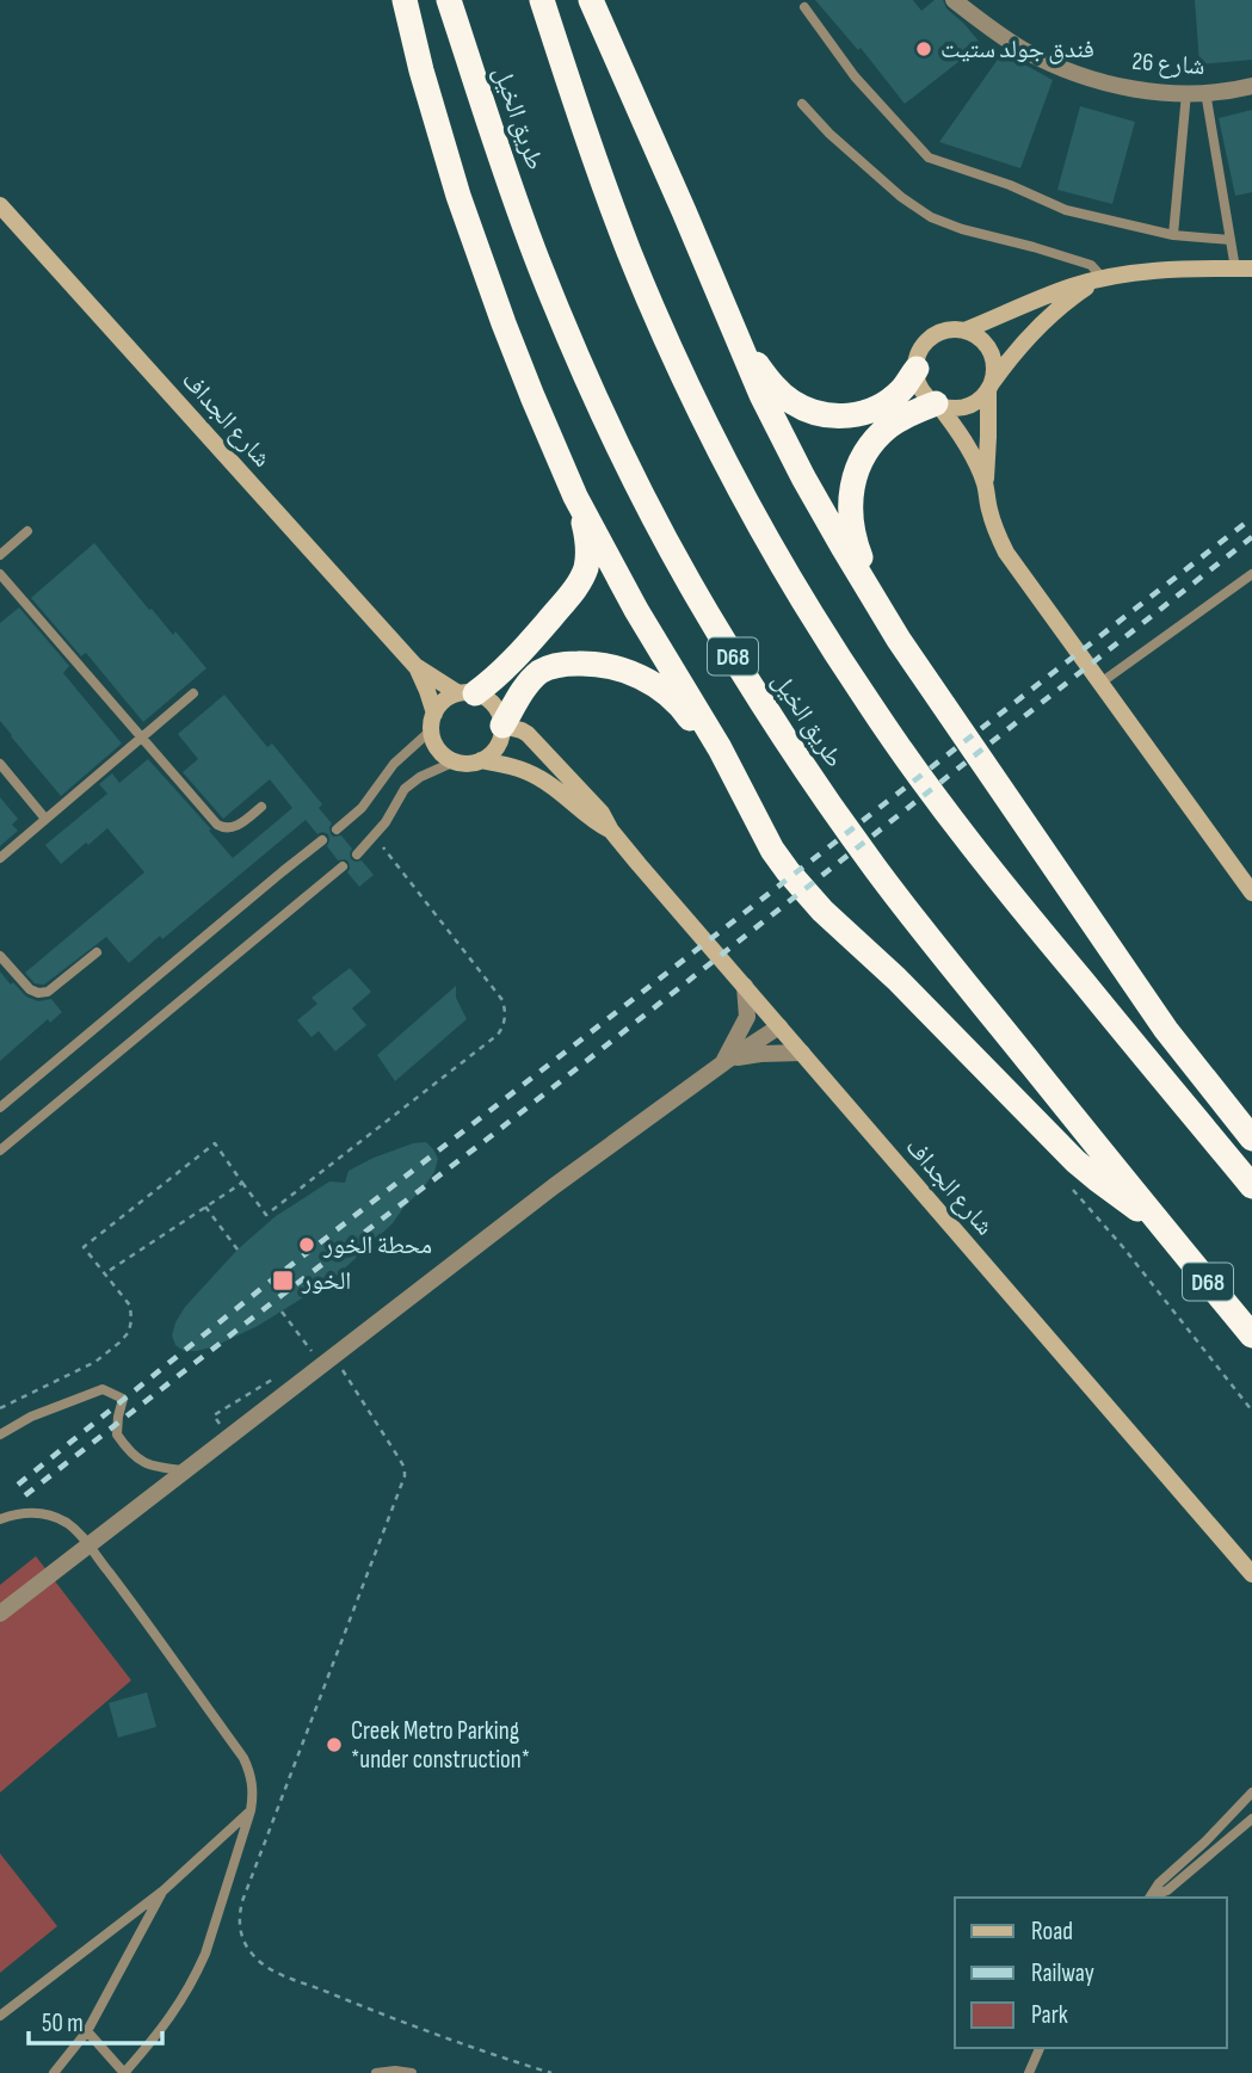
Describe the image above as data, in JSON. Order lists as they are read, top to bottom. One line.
{"streets":{"highway":["طريق الخيل","D68"],"street":["شارع 26","شارع الجداف"]},"places":{"other":["فندق جولد ستيت","محطة الخور","Creek Metro Parking *under construction*"],"transit":["الخور"]},"legend":["Road","Railway","Park"],"scale_bar":"50 m"}
